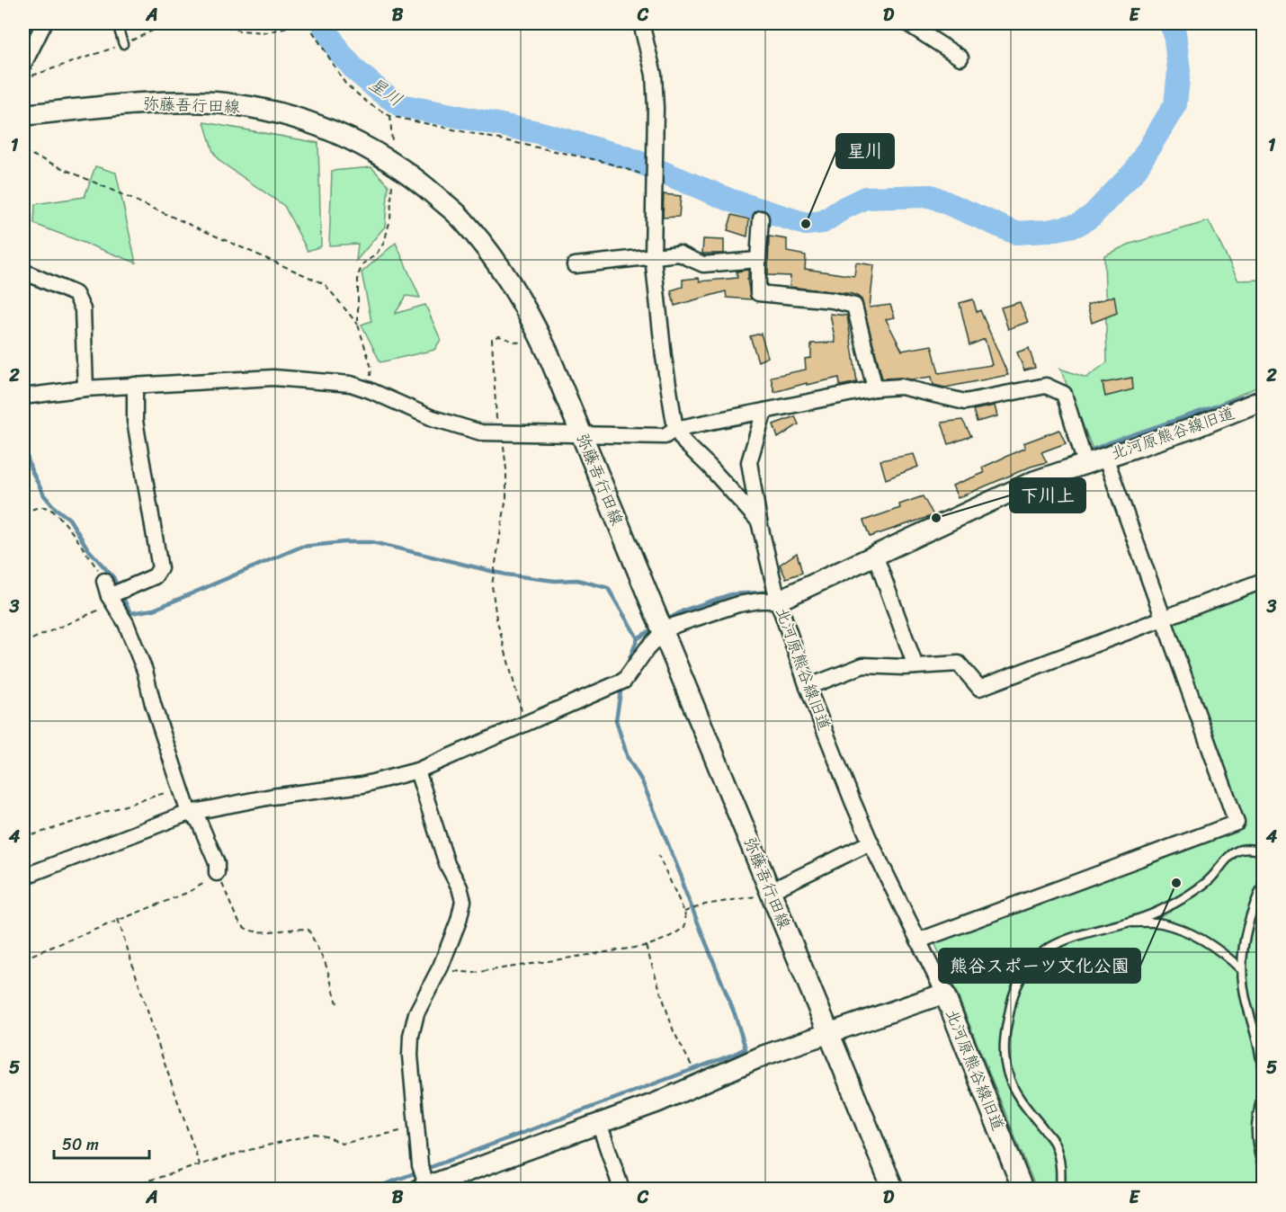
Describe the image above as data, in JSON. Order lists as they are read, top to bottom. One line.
{"streets":{"main road":["弥藤吾行田線"],"street":["北河原熊谷線旧道"]},"water":["星川"],"places":["星川","下川上","熊谷スポーツ文化公園"],"scale_bar":"50 m","grid":{"columns":["A","B","C","D","E"],"rows":["1","2","3","4","5"]}}
